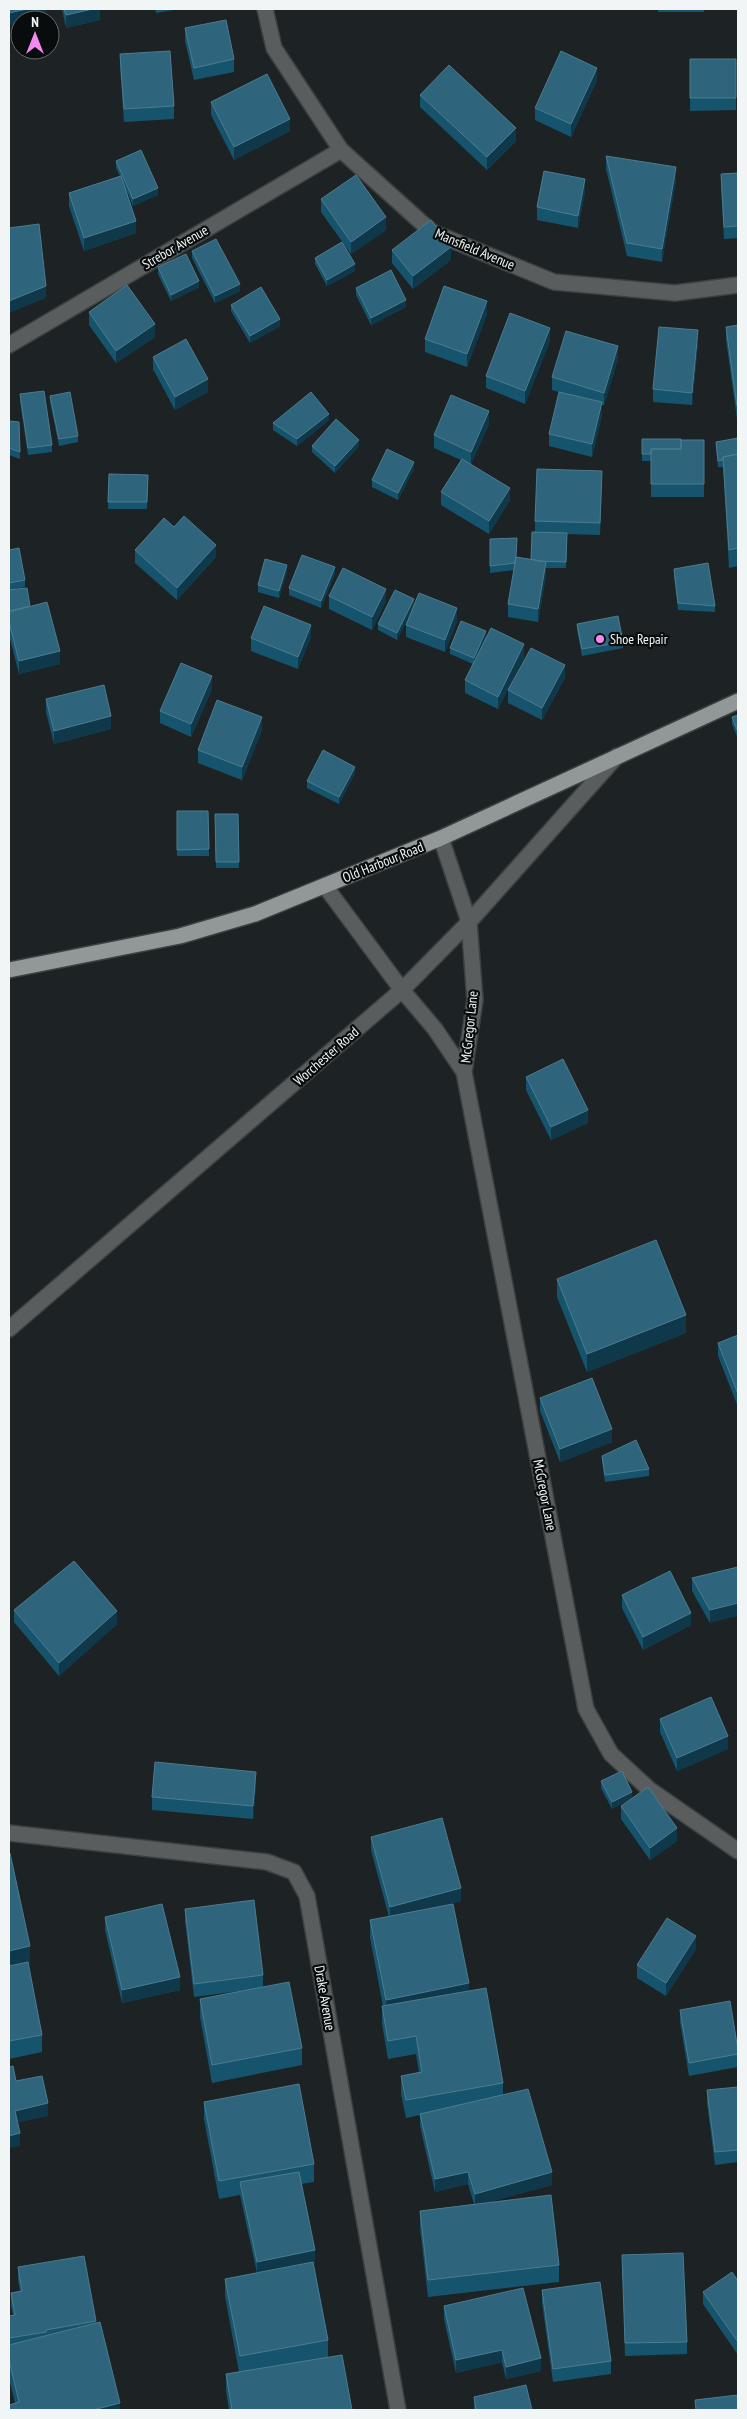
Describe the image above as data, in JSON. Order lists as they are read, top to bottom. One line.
{"streets":{"main road":["Old Harbour Road"],"street":["Strebor Avenue","Mansfield Avenue","McGregor Lane","Worchester Road","Drake Avenue"]},"crossings":[["Strebor Avenue","Mansfield Avenue"],["Old Harbour Road","McGregor Lane"],["Old Harbour Road","Worchester Road"],["McGregor Lane","Worchester Road"]],"places":["Shoe Repair"],"north":"top"}
